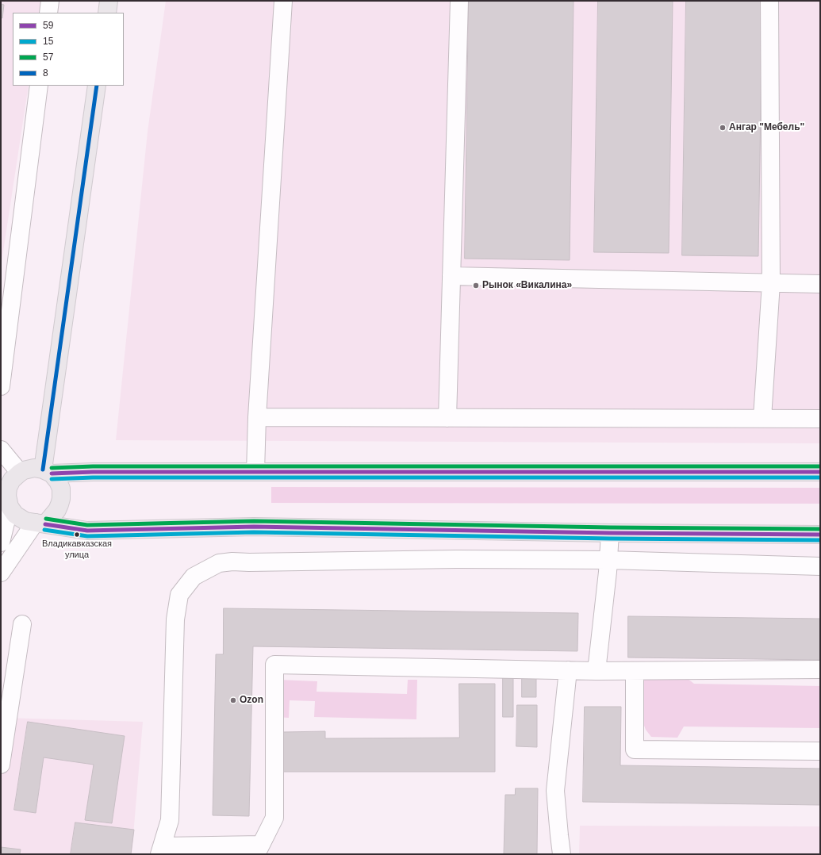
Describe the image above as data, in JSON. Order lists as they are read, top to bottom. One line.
{"places":["Ангар \"Мебель\"","Рынок «Викалина»","Владикавказская улица","Ozon"],"lines":["transit line 8","transit line 57","transit line 59","transit line 15"],"legend":["59","15","57","8"]}
